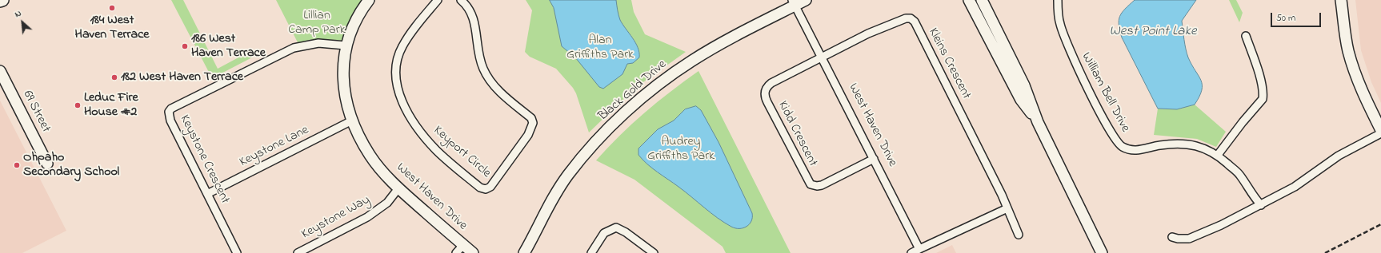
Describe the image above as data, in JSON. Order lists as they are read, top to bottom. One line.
{"streets":{"main road":["Black Gold Drive","69 Street","West Haven Drive"],"street":["Kleins Crescent","William Bell Drive","Kidd Crescent","Keystone Lane","Keyport Circle","Keystone Crescent","Keystone Way"]},"crossings":[["Kleins Crescent","West Haven Drive"],["Kleins Crescent","Kidd Crescent"],["Black Gold Drive","West Haven Drive"],["West Haven Drive","Kidd Crescent"],["West Haven Drive","Keystone Lane"],["West Haven Drive","Keystone Crescent"],["West Haven Drive","Keystone Way"],["Keystone Lane","Keystone Crescent"]],"water":["West Point Lake"],"parks":["Lillian Camp Park","Alan Griffiths Park","Audrey Griffiths Park"],"places":["184 West Haven Terrace","186 West Haven Terrace","182 West Haven Terrace","Leduc Fire House #2","Ohpaho Secondary School"],"scale_bar":"50 m","north":"top left"}
